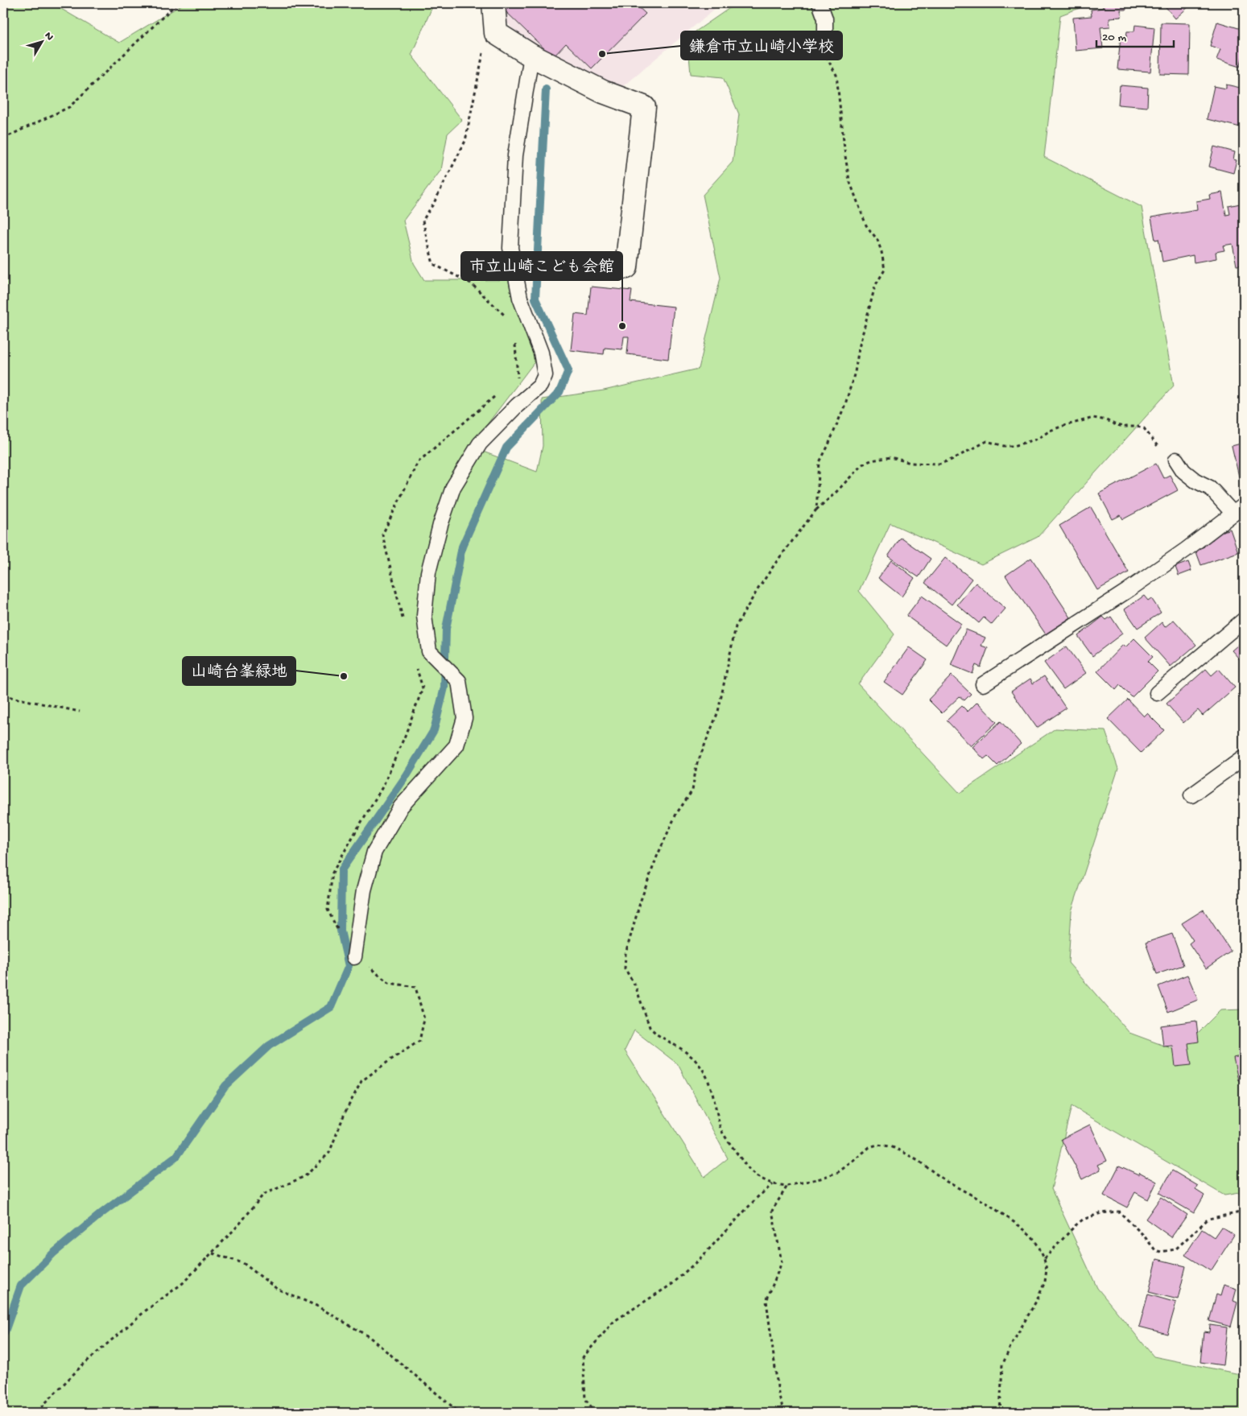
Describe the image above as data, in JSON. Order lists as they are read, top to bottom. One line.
{"places":["鎌倉市立山崎小学校","市立山崎こども会館","山崎台峯緑地"],"scale_bar":"20 m","north":"top right"}
